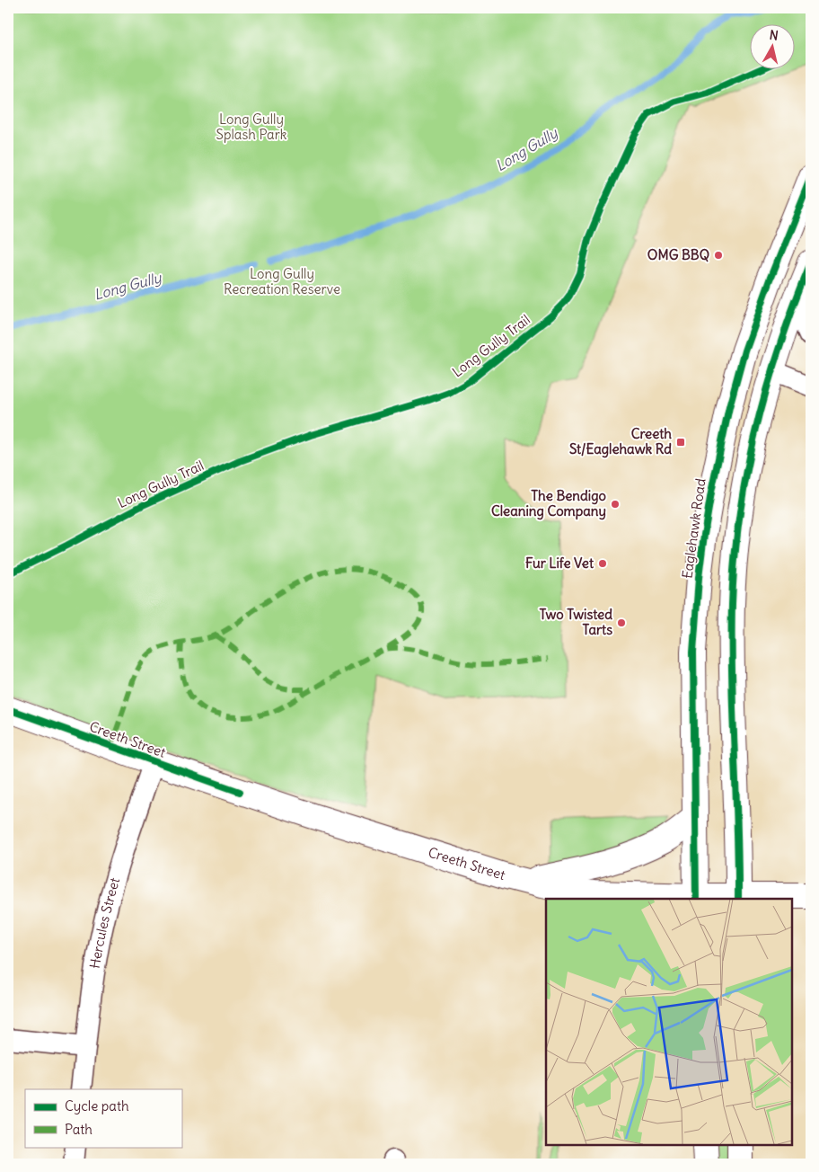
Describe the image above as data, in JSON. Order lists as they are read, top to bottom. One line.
{"streets":{"main road":["Eaglehawk Road","Creeth Street"],"street":["Hercules Street"],"cycle path":["Long Gully Trail"]},"crossings":[["Eaglehawk Road","Creeth Street"],["Creeth Street","Hercules Street"]],"water":["Long Gully"],"parks":["Long Gully Splash Park","Long Gully Recreation Reserve"],"places":{"other":["OMG BBQ","The Bendigo Cleaning Company","Fur Life Vet","Two Twisted Tarts"],"transit":["Creeth St/Eaglehawk Rd"]},"legend":["Cycle path","Path"],"north":"top"}
